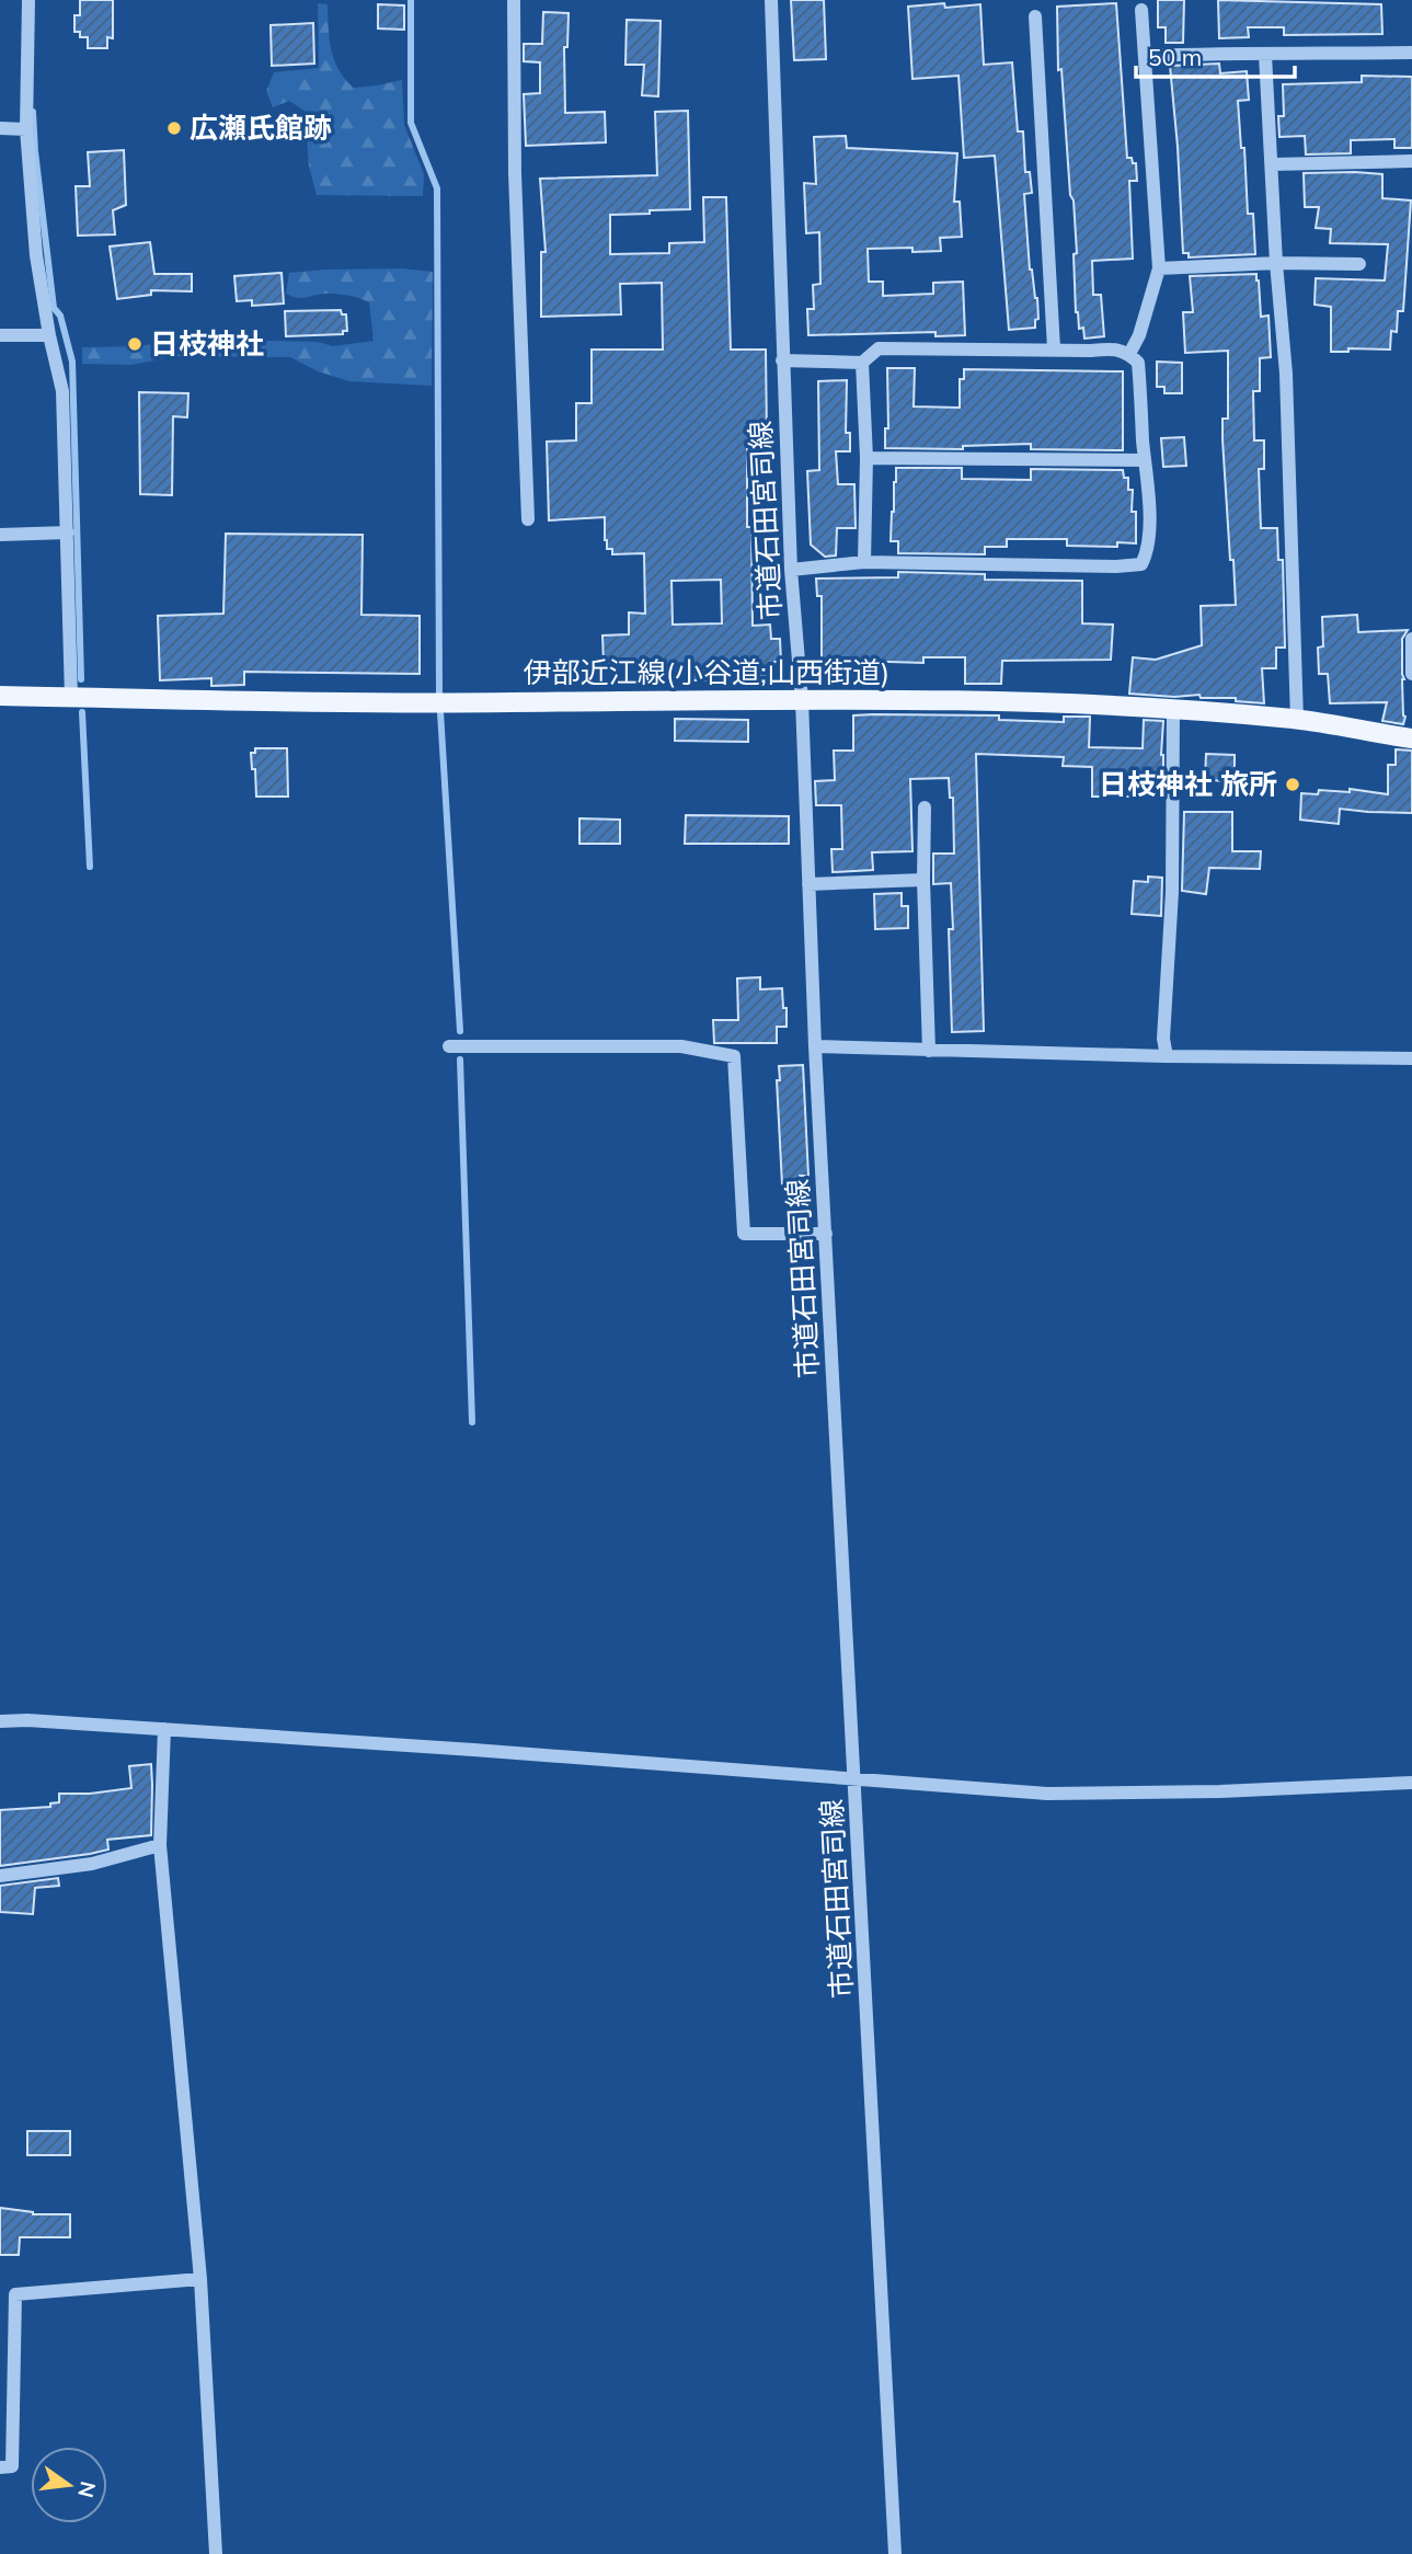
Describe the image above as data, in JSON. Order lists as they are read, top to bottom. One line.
{"streets":{"main road":["伊部近江線(小谷道;山西街道)"],"street":["市道石田宮司線"]},"crossings":[["市道石田宮司線","伊部近江線(小谷道;山西街道)"]],"places":["広瀬氏館跡","日枝神社","日枝神社 旅所"],"scale_bar":"50 m","north":"right"}
